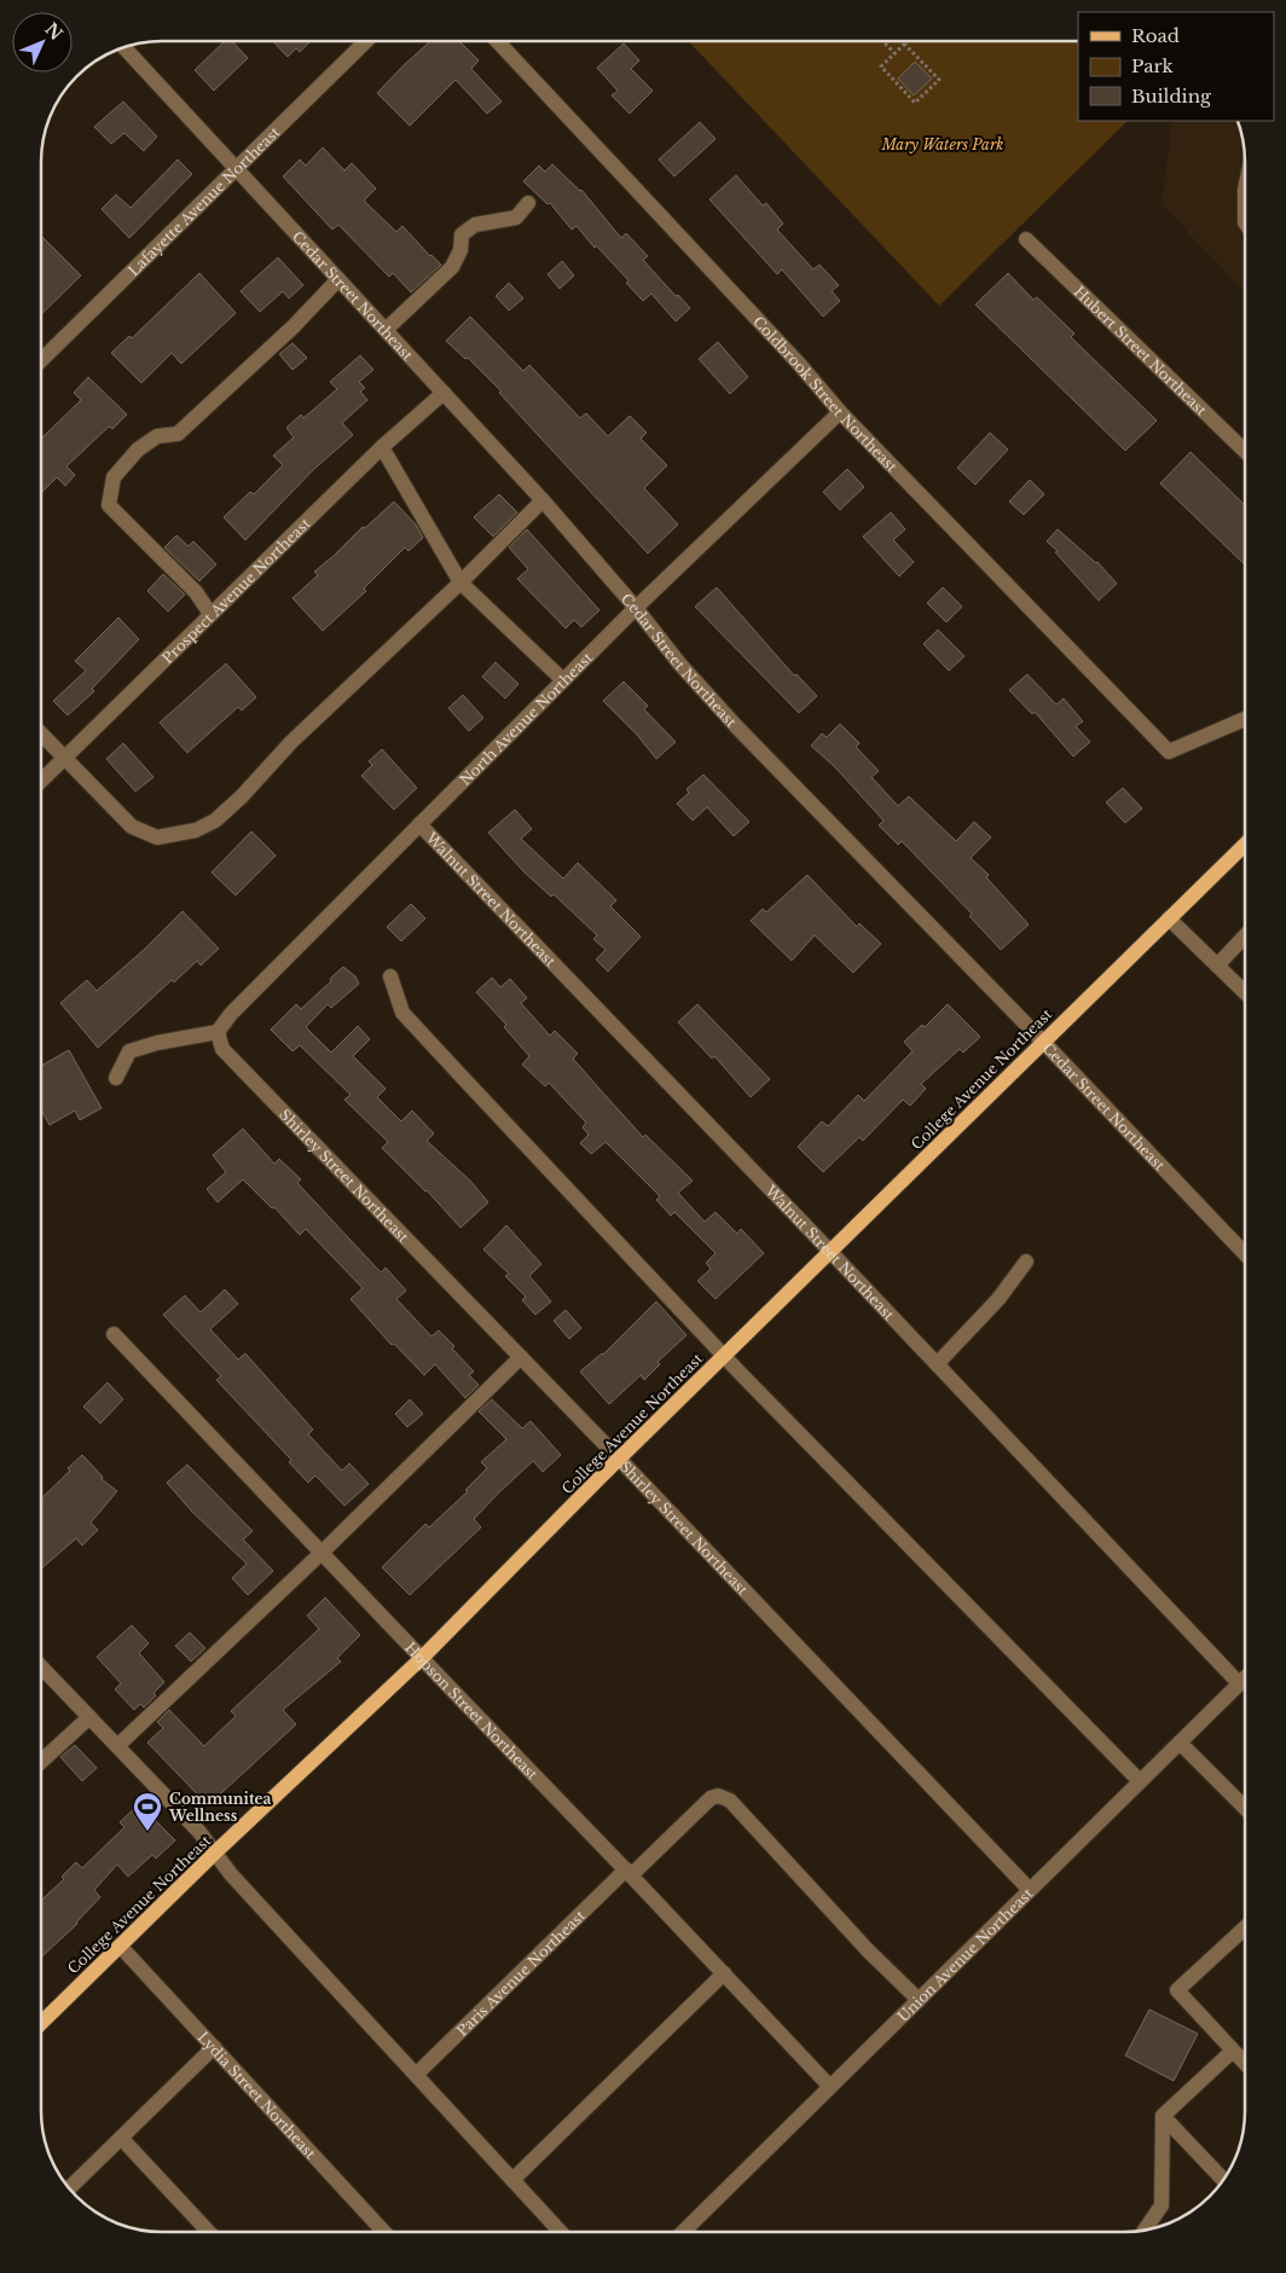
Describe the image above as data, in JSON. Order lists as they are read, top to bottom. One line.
{"streets":{"main road":["College Avenue Northeast"],"street":["Lafayette Avenue Northeast","Cedar Street Northeast","Hubert Street Northeast","Coldbrook Street Northeast","Prospect Avenue Northeast","North Avenue Northeast","Walnut Street Northeast","Shirley Street Northeast","Hopson Street Northeast","Union Avenue Northeast","Paris Avenue Northeast","Lydia Street Northeast"]},"crossings":[["Lafayette Avenue Northeast","Cedar Street Northeast"],["Cedar Street Northeast","Prospect Avenue Northeast"],["Cedar Street Northeast","North Avenue Northeast"],["Cedar Street Northeast","College Avenue Northeast"],["Coldbrook Street Northeast","North Avenue Northeast"],["North Avenue Northeast","Walnut Street Northeast"],["North Avenue Northeast","Shirley Street Northeast"],["Walnut Street Northeast","College Avenue Northeast"],["Walnut Street Northeast","Union Avenue Northeast"],["College Avenue Northeast","Shirley Street Northeast"],["College Avenue Northeast","Hopson Street Northeast"],["College Avenue Northeast","Lydia Street Northeast"],["Shirley Street Northeast","Union Avenue Northeast"],["Hopson Street Northeast","Union Avenue Northeast"],["Hopson Street Northeast","Paris Avenue Northeast"],["Union Avenue Northeast","Paris Avenue Northeast"]],"parks":["Mary Waters Park"],"places":{"sports":["Communitea Wellness"]},"legend":["Road","Park","Building"],"north":"top right"}
